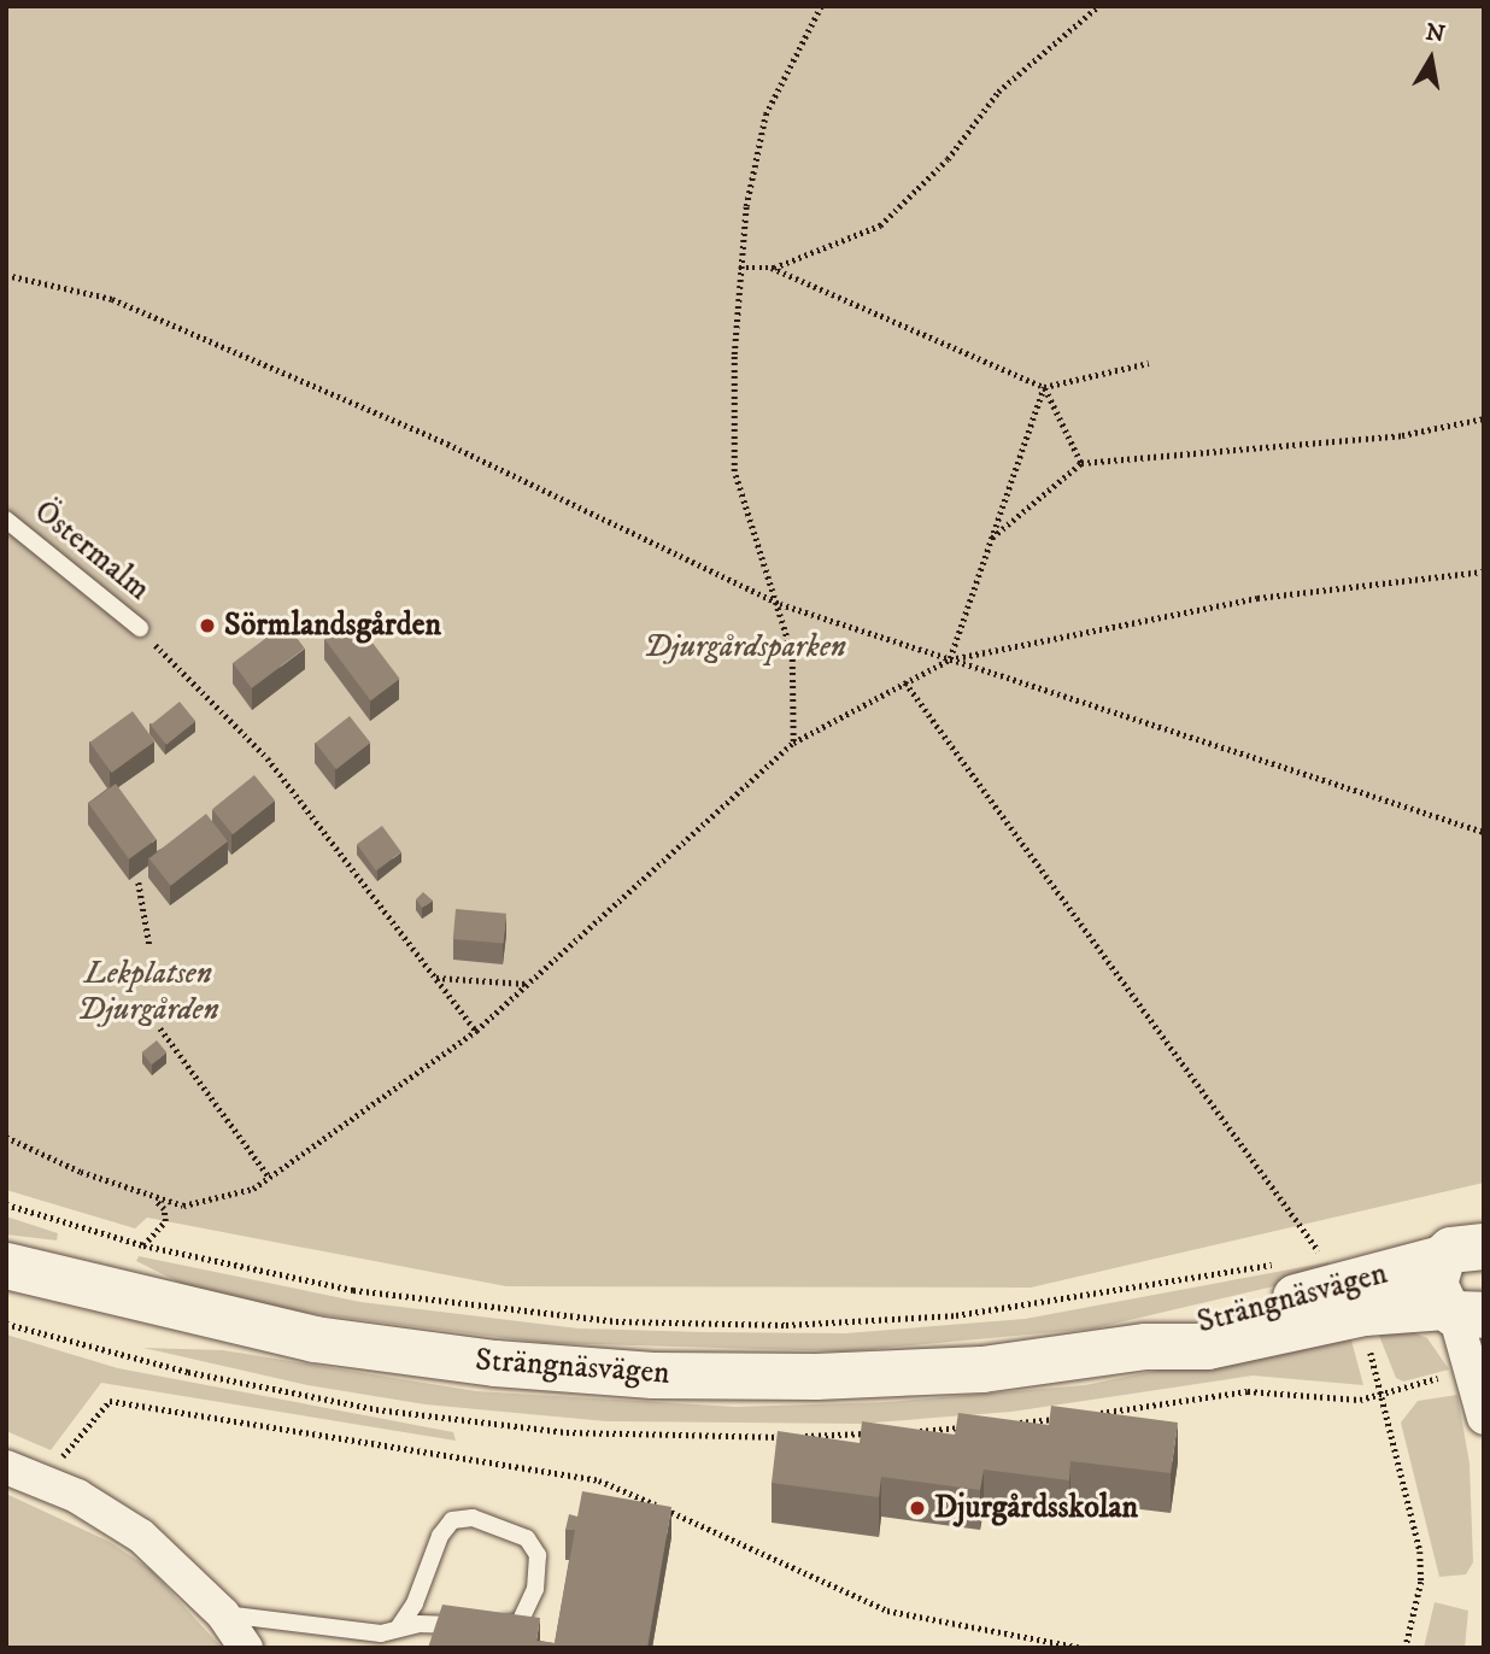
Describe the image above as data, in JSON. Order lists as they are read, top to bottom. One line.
{"streets":{"main road":["Strängnäsvägen"],"lane":["Östermalm"]},"parks":["Djurgårdsparken","Lekplatsen Djurgården"],"places":["Sörmlandsgården","Djurgårdsskolan"],"north":"top"}
